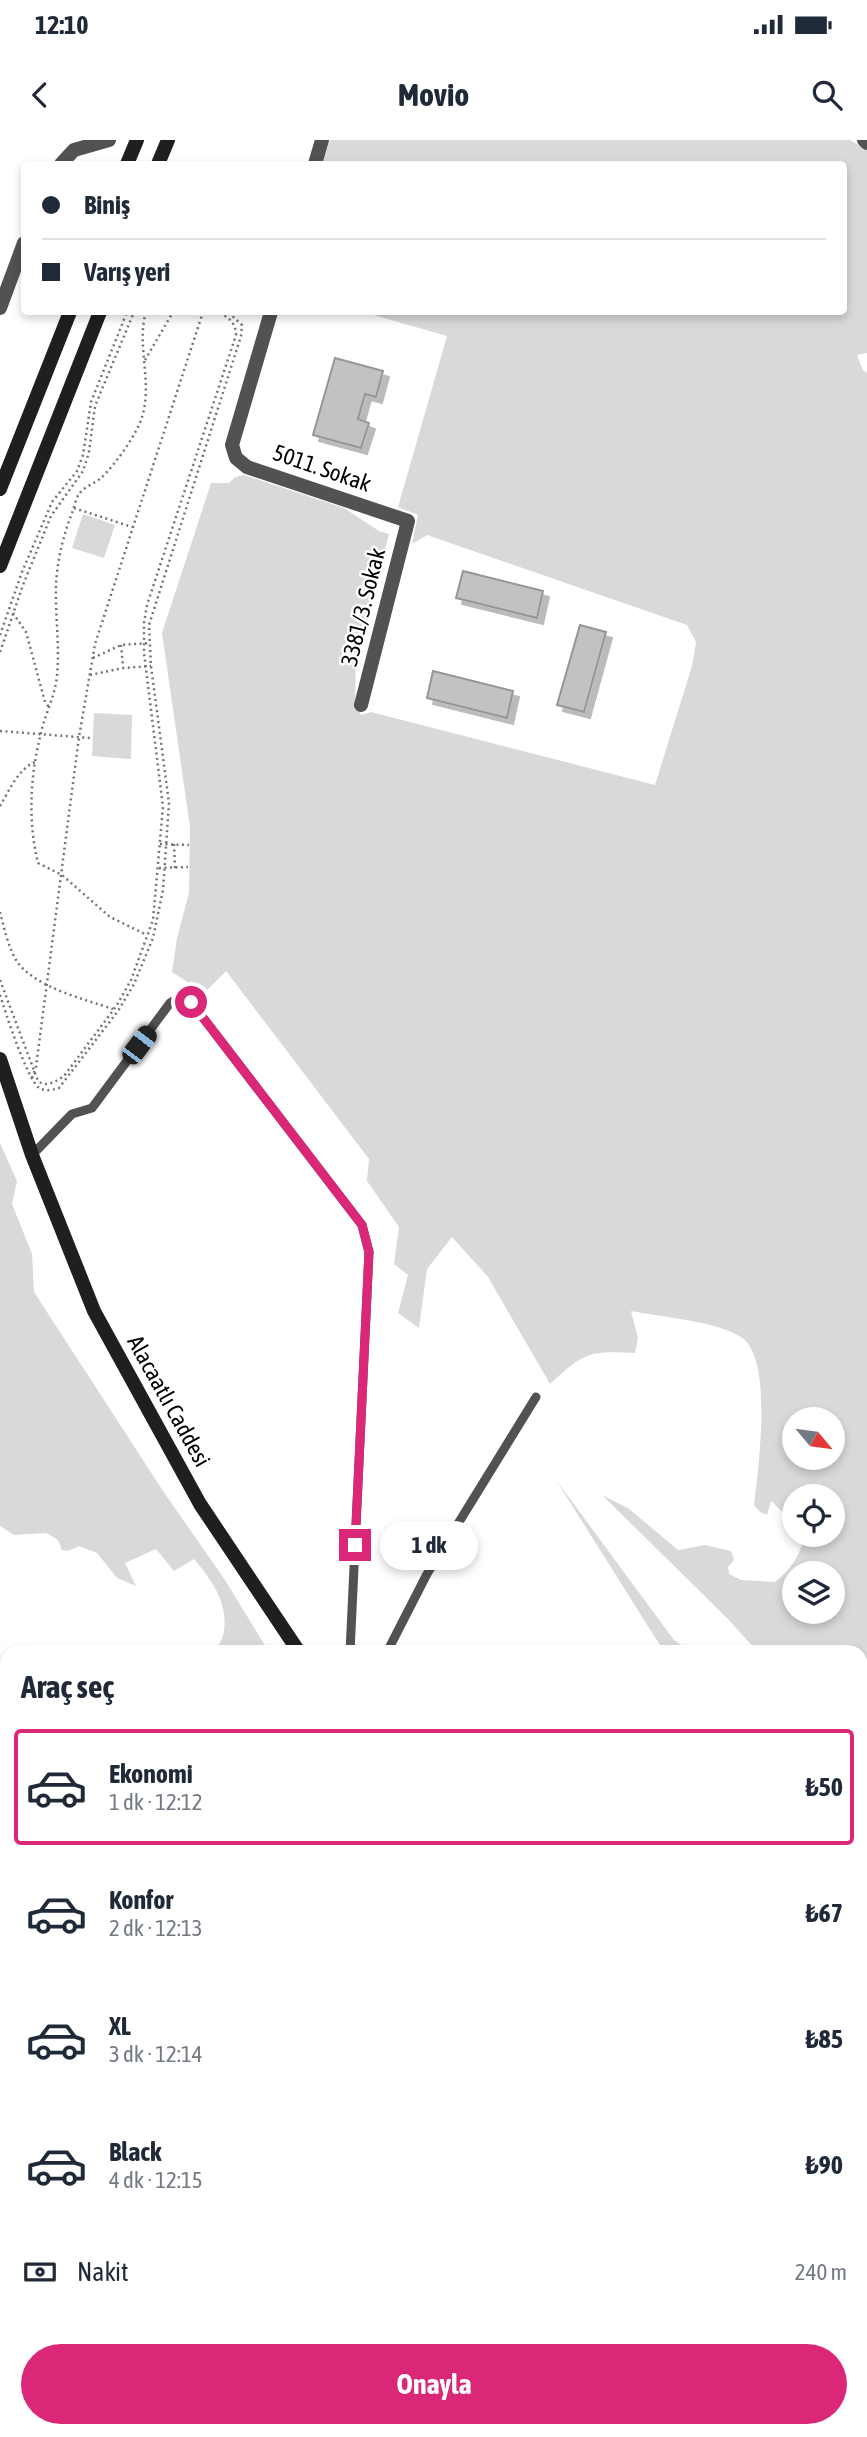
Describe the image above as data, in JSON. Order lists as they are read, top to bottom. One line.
{"streets":{"main road":["Alacaatlı Caddesi"],"street":["5011. Sokak","3381/3. Sokak"]},"crossings":[["5011. Sokak","3381/3. Sokak"]],"north":"bottom right","page":{"status":"12:10","header":"Movio","banner":["Biniş","Varış yeri"],"bubble":"1 dk","heading":"Araç seç","list":[{"name":"Ekonomi","note":"1 dk · 12:12","value":"₺50"},{"name":"Konfor","note":"2 dk · 12:13","value":"₺67"},{"name":"XL","note":"3 dk · 12:14","value":"₺85"},{"name":"Black","note":"4 dk · 12:15","value":"₺90"}],"pay":["Nakit","240 m"],"buttons":"Onayla"}}
